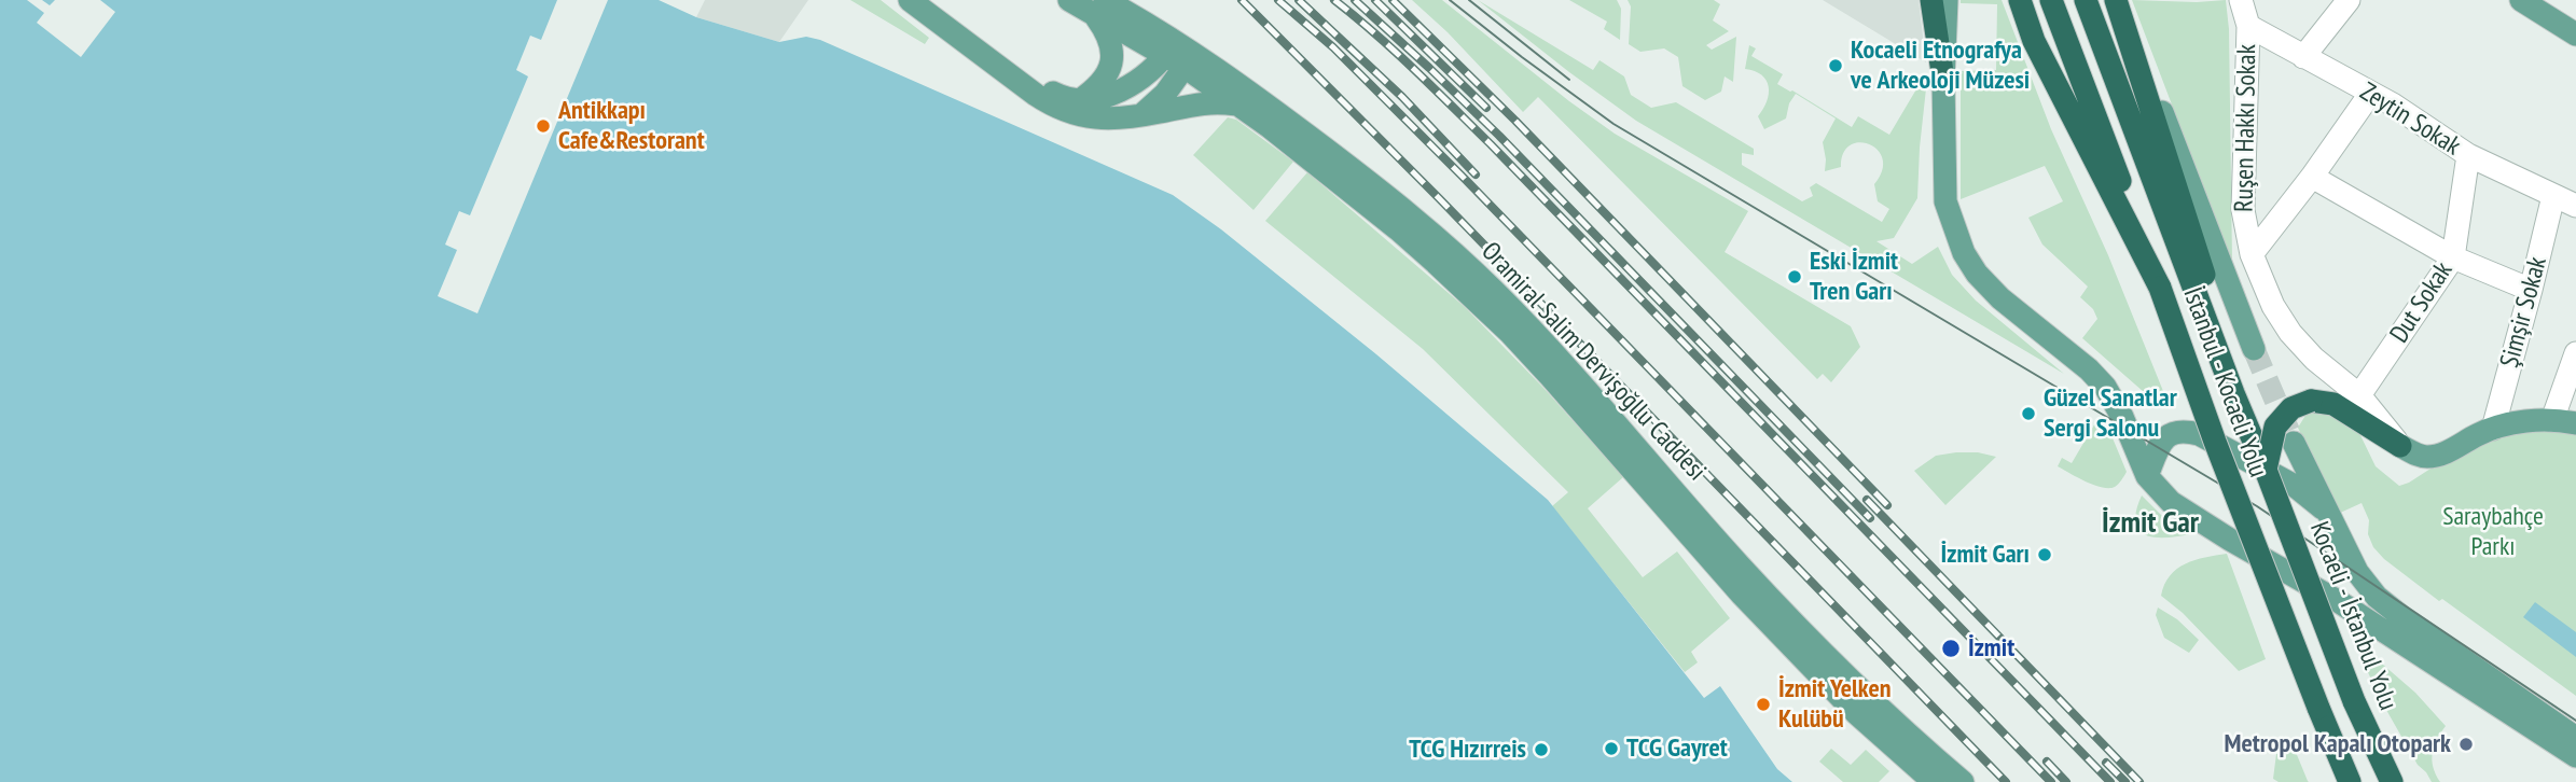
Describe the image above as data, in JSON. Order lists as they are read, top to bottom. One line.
{"streets":{"highway":["İstanbul - Kocaeli Yolu","Kocaeli - İstanbul Yolu"],"main road":["Oramiral Salim Dervişoğllu Caddesi"],"street":["Zeytin Sokak","Ruşen Hakkı Sokak","Dut Sokak","Şimşir Sokak"]},"crossings":[["Zeytin Sokak","Ruşen Hakkı Sokak"],["Zeytin Sokak","Dut Sokak"],["Zeytin Sokak","Şimşir Sokak"],["Ruşen Hakkı Sokak","Dut Sokak"]],"districts":["İzmit Gar"],"parks":["Saraybahçe Parkı"],"places":["Kocaeli Etnografya ve Arkeoloji Müzesi","Antikkapı Cafe&Restorant","Eski İzmit Tren Garı","Güzel Sanatlar Sergi Salonu","İzmit Garı","İzmit","İzmit Yelken Kulübü","Metropol Kapalı Otopark","TCG Gayret","TCG Hızırreis"]}
